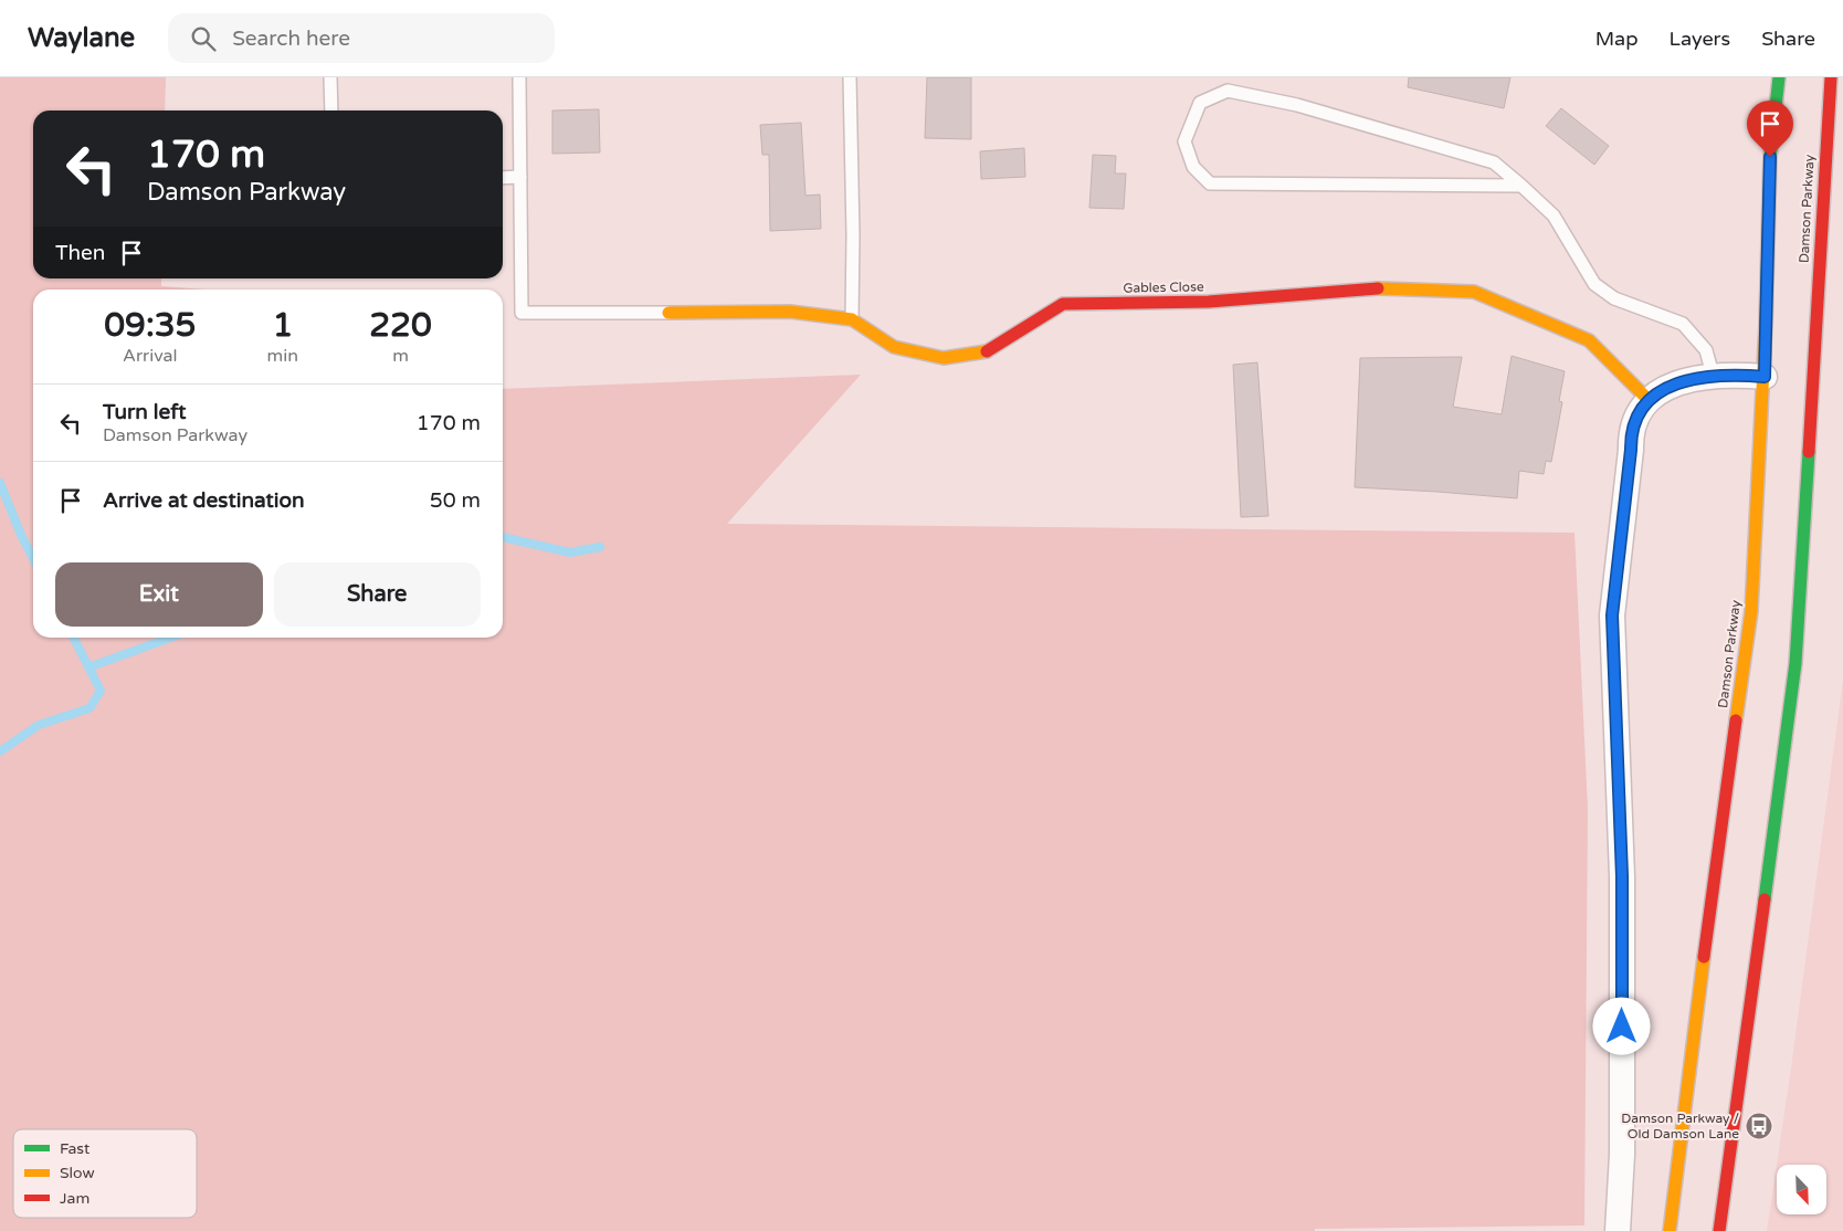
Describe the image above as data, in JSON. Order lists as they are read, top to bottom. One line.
{"streets":{"street":["Damson Parkway","Gables Close"]},"places":{"bus stop":["Damson Parkway / Old Damson Lane"]},"legend":["Fast","Slow","Jam"],"north":"bottom right","page":{"header":"Waylane","search":"Search here","nav":["Map","Layers","Share"],"turn":["170 m","Damson Parkway"],"then":"Then","eta":["09:35","Arrival","1","min","220","m"],"list":[{"name":"Turn left","note":"Damson Parkway","value":"170 m"},{"name":"Arrive at destination","value":"50 m"}],"buttons":["Exit","Share"]}}
